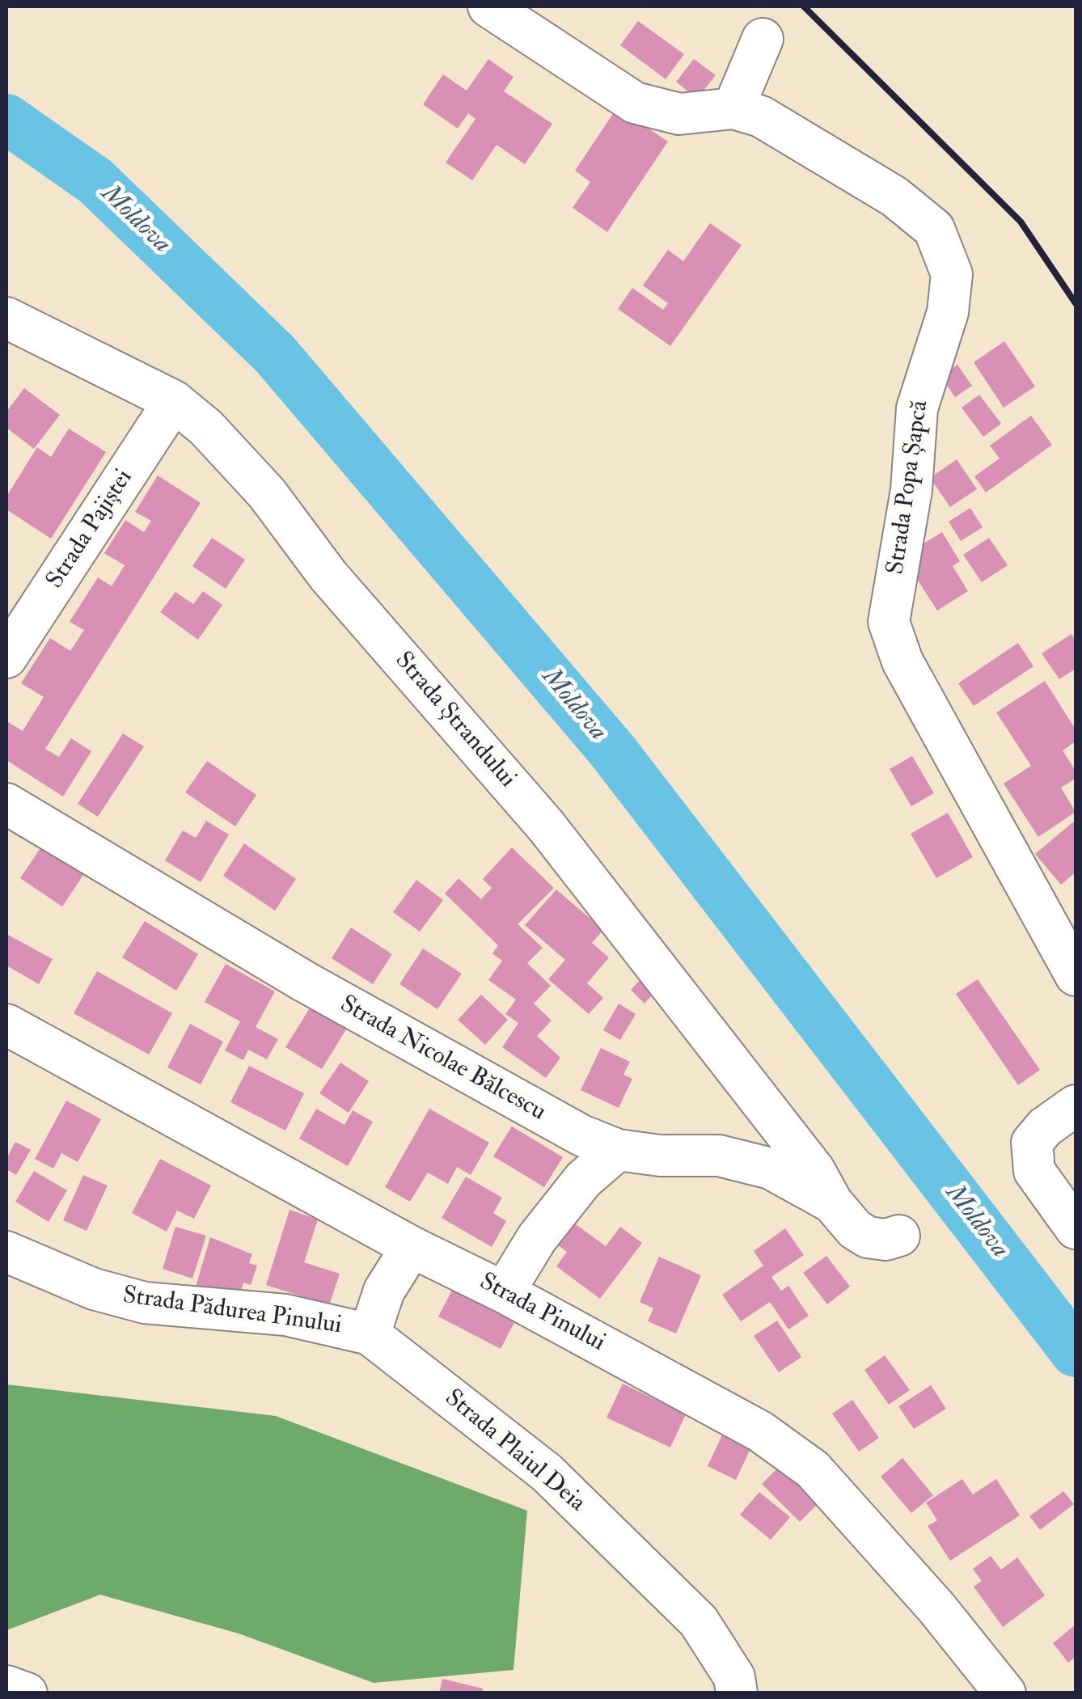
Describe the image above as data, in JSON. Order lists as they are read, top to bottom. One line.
{"streets":{"street":["Strada Popa Șapcă","Strada Pajiștei","Strada Ștrandului","Strada Nicolae Bălcescu","Strada Pădurea Pinului","Strada Pinului","Strada Plaiul Deia"]},"crossings":[["Strada Pajiștei","Strada Ștrandului"],["Strada Ștrandului","Strada Nicolae Bălcescu"],["Strada Pădurea Pinului","Strada Plaiul Deia"]],"water":["Moldova"]}
